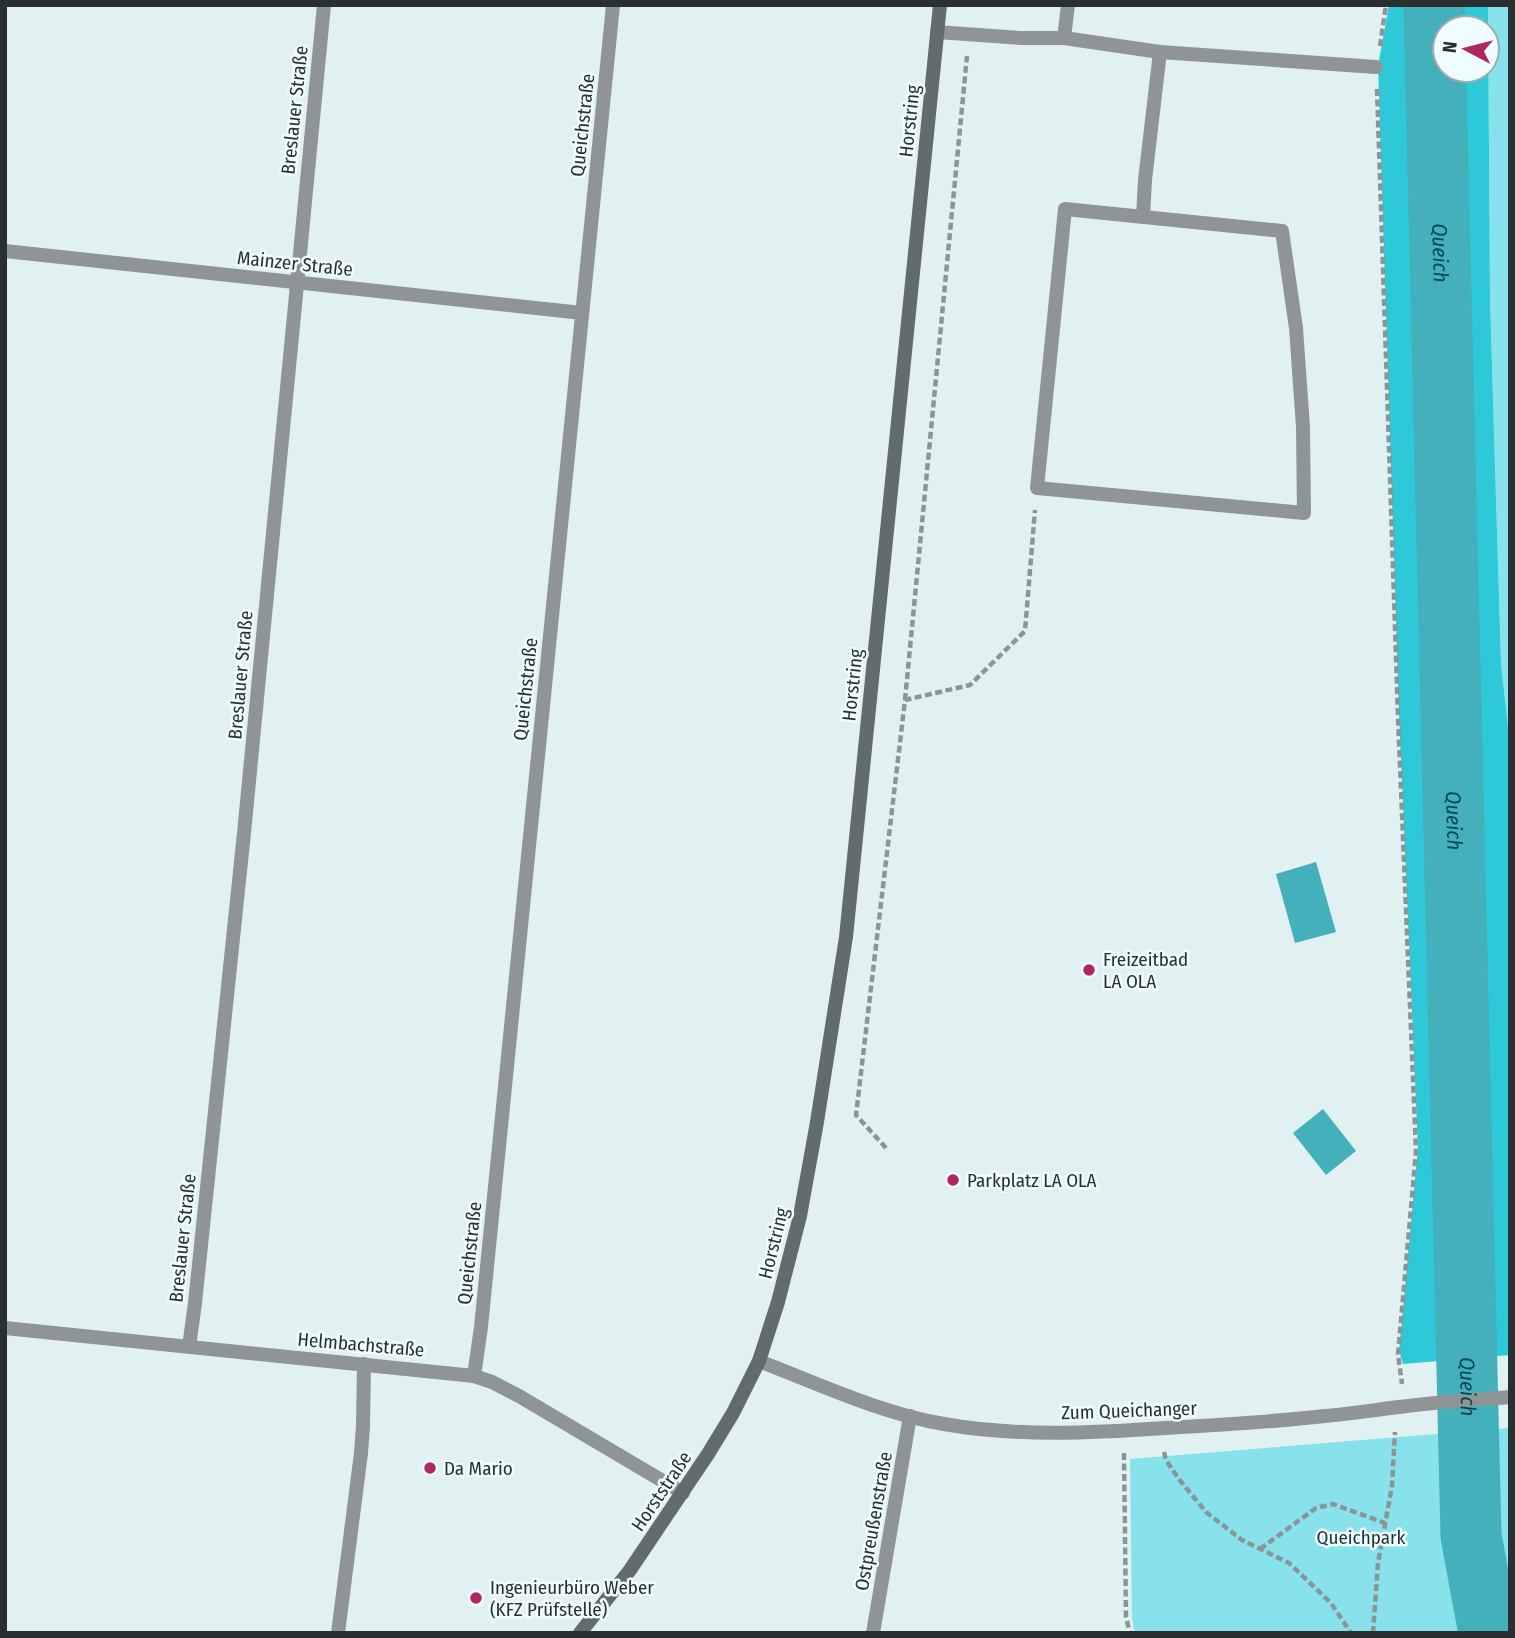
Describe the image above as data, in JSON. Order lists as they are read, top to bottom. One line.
{"streets":{"street":["Breslauer Straße","Horstring","Queichstraße","Mainzer Straße","Helmbachstraße","Zum Queichanger","Horststraße","Ostpreußenstraße"]},"crossings":[["Breslauer Straße","Mainzer Straße"],["Breslauer Straße","Helmbachstraße"],["Horstring","Zum Queichanger"],["Horstring","Horststraße"],["Queichstraße","Mainzer Straße"],["Queichstraße","Helmbachstraße"],["Helmbachstraße","Horststraße"],["Zum Queichanger","Horststraße"],["Zum Queichanger","Ostpreußenstraße"]],"water":["Queich"],"parks":["Queichpark"],"places":["Freizeitbad LA OLA","Parkplatz LA OLA","Da Mario","Ingenieurbüro Weber (KFZ Prüfstelle)"],"north":"left"}
